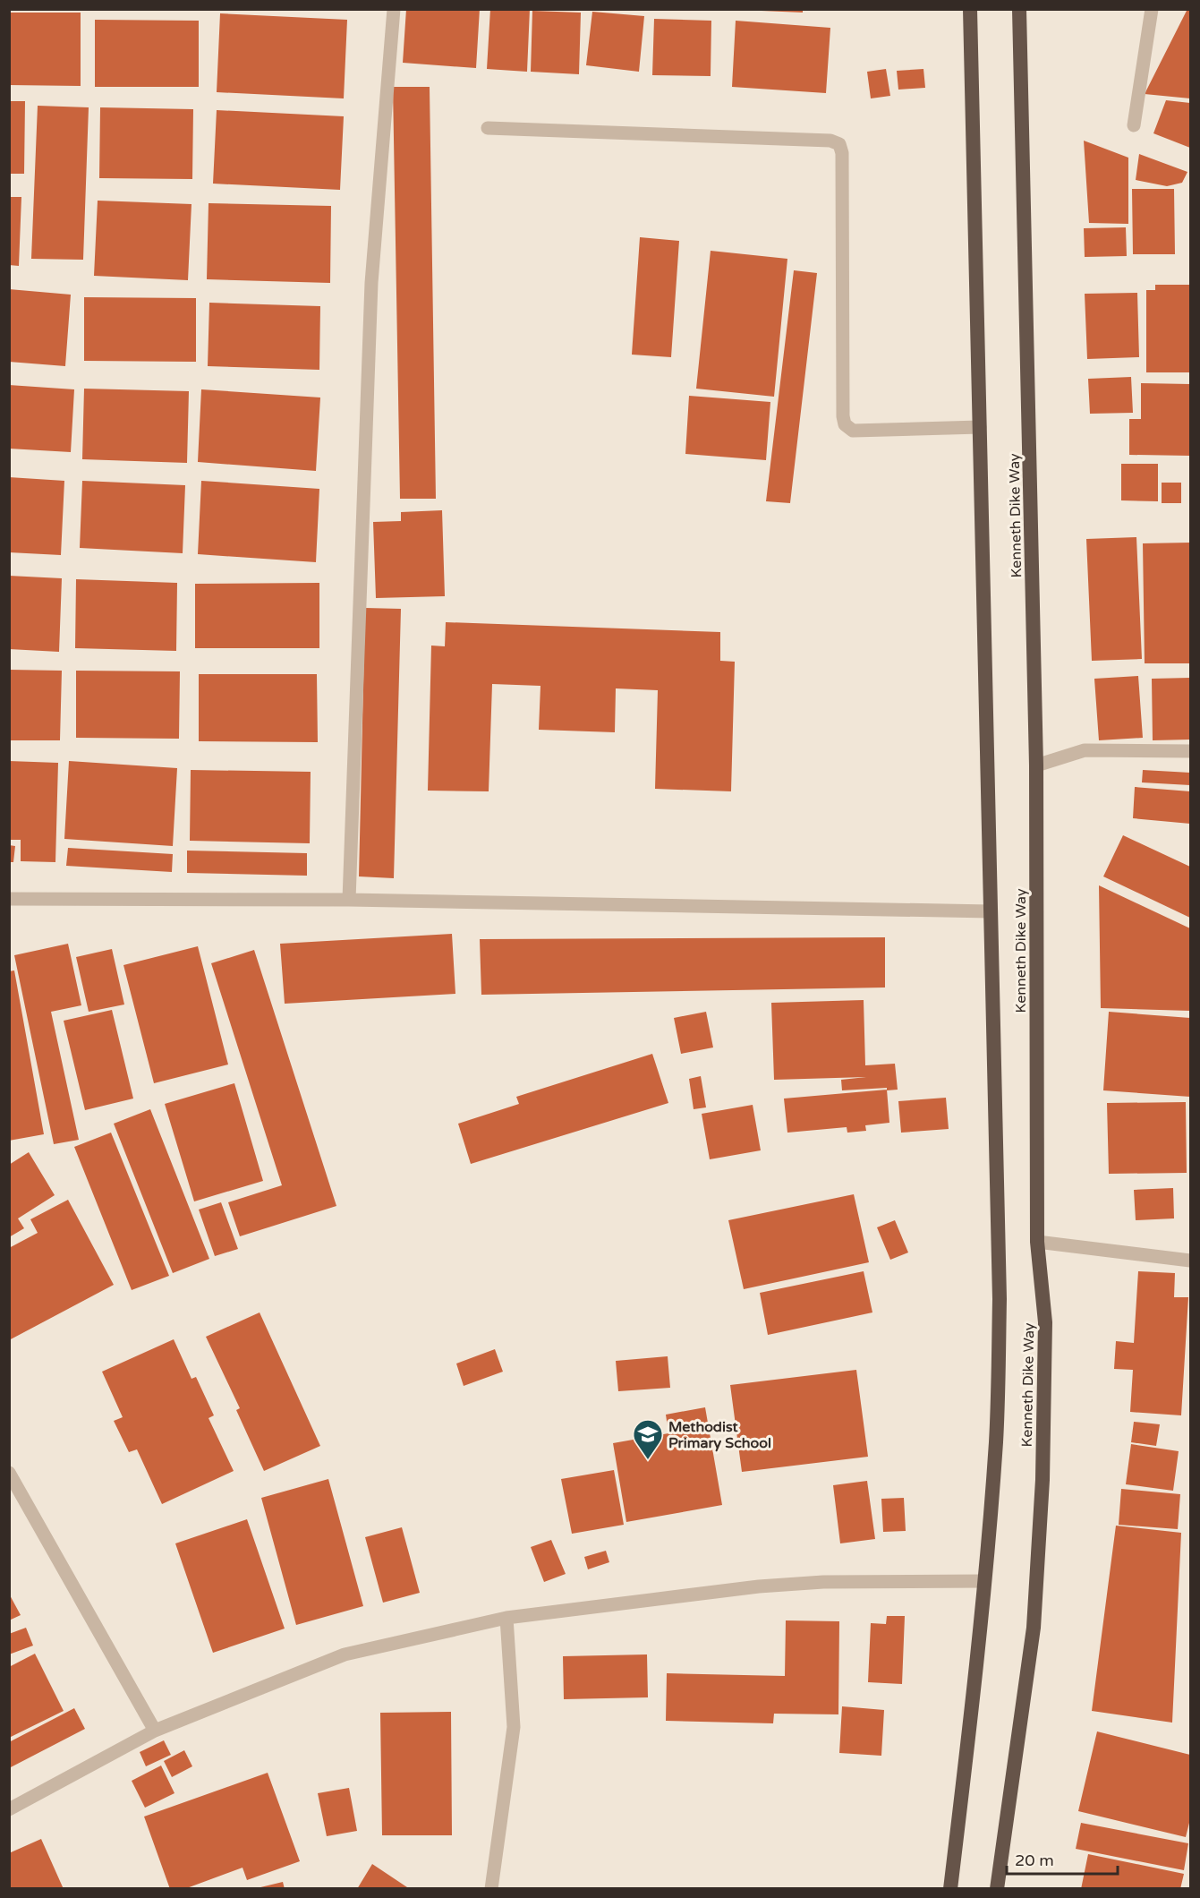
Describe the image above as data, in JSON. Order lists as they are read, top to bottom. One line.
{"streets":{"highway":["Kenneth Dike Way"]},"places":{"school or university":["Methodist Primary School"]},"scale_bar":"20 m"}
